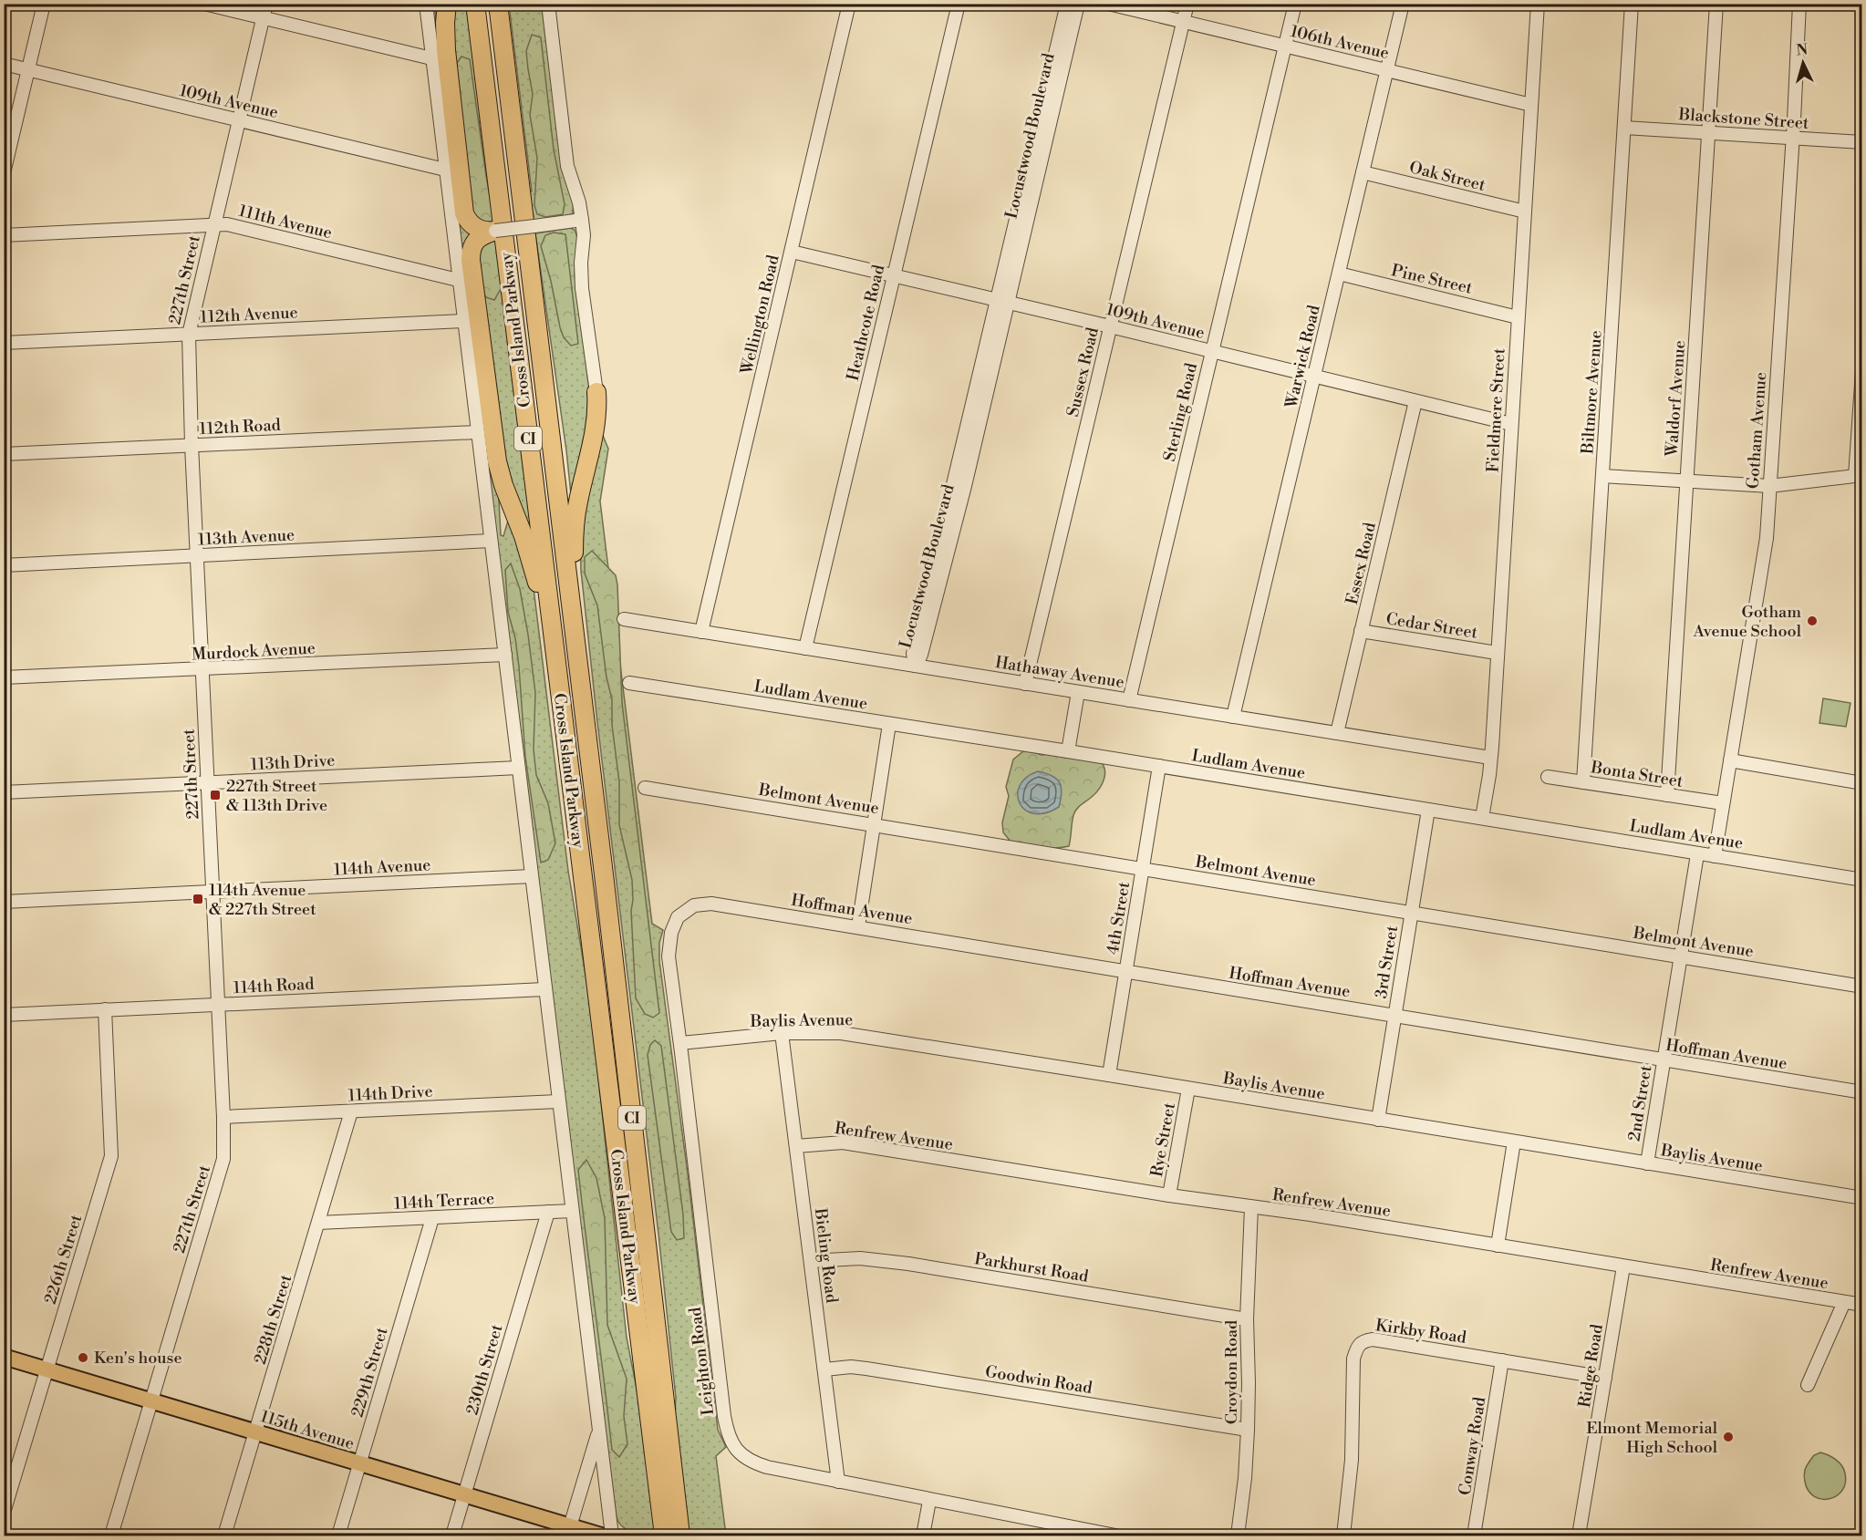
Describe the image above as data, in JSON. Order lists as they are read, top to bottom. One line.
{"streets":{"highway":["Cross Island Parkway","CI"],"main road":["115th Avenue"],"street":["106th Avenue","109th Avenue","Blackstone Street","Locustwood Boulevard","Oak Street","111th Avenue","Pine Street","227th Street","112th Avenue","Wellington Road","Heathcote Road","Warwick Road","Sussex Road","Biltmore Avenue","Waldorf Avenue","Fieldmere Street","Sterling Road","112th Road","Gotham Avenue","113th Avenue","Essex Road","Cedar Street","Murdock Avenue","Hathaway Avenue","Ludlam Avenue","113th Drive","Bonta Street","Belmont Avenue","114th Avenue","Hoffman Avenue","4th Street","3rd Street","114th Road","Baylis Avenue","114th Drive","2nd Street","Renfrew Avenue","Rye Street","114th Terrace","Bieling Road","226th Street","Parkhurst Road","228th Street","Kirkby Road","Leighton Road","Ridge Road","230th Street","229th Street","Croydon Road","Goodwin Road","Conway Road"]},"crossings":[["106th Avenue","Warwick Road"],["106th Avenue","Sussex Road"],["106th Avenue","Fieldmere Street"],["106th Avenue","Sterling Road"],["109th Avenue","Locustwood Boulevard"],["109th Avenue","227th Street"],["109th Avenue","Wellington Road"],["109th Avenue","Heathcote Road"],["109th Avenue","Warwick Road"],["109th Avenue","Sussex Road"],["109th Avenue","Fieldmere Street"],["109th Avenue","Sterling Road"],["109th Avenue","Essex Road"],["Blackstone Street","Biltmore Avenue"],["Blackstone Street","Waldorf Avenue"],["Blackstone Street","Gotham Avenue"],["Locustwood Boulevard","Hathaway Avenue"],["Oak Street","Warwick Road"],["Oak Street","Fieldmere Street"],["111th Avenue","227th Street"],["Pine Street","Warwick Road"],["Pine Street","Fieldmere Street"],["227th Street","112th Avenue"],["227th Street","112th Road"],["227th Street","113th Avenue"],["227th Street","Murdock Avenue"],["227th Street","113th Drive"],["227th Street","114th Avenue"],["227th Street","114th Road"],["227th Street","114th Drive"],["227th Street","115th Avenue"],["Wellington Road","Hathaway Avenue"],["Heathcote Road","Hathaway Avenue"],["Warwick Road","Hathaway Avenue"],["Sussex Road","Hathaway Avenue"],["Biltmore Avenue","Bonta Street"],["Waldorf Avenue","Bonta Street"],["Fieldmere Street","Cedar Street"],["Fieldmere Street","Hathaway Avenue"],["Fieldmere Street","Ludlam Avenue"],["Sterling Road","Hathaway Avenue"],["Gotham Avenue","Ludlam Avenue"],["Gotham Avenue","Bonta Street"],["Essex Road","Cedar Street"],["Essex Road","Hathaway Avenue"],["Ludlam Avenue","4th Street"],["Ludlam Avenue","3rd Street"],["Ludlam Avenue","2nd Street"],["Belmont Avenue","4th Street"],["Belmont Avenue","3rd Street"],["Belmont Avenue","2nd Street"],["Hoffman Avenue","4th Street"],["Hoffman Avenue","3rd Street"],["Hoffman Avenue","2nd Street"],["Hoffman Avenue","Leighton Road"],["4th Street","Baylis Avenue"],["3rd Street","Baylis Avenue"],["114th Road","226th Street"],["Baylis Avenue","2nd Street"],["Baylis Avenue","Rye Street"],["Baylis Avenue","Bieling Road"],["Baylis Avenue","Leighton Road"],["114th Drive","228th Street"],["Renfrew Avenue","Rye Street"],["Renfrew Avenue","Bieling Road"],["Renfrew Avenue","Ridge Road"],["Renfrew Avenue","Croydon Road"],["114th Terrace","228th Street"],["114th Terrace","230th Street"],["114th Terrace","229th Street"],["Bieling Road","Parkhurst Road"],["Bieling Road","Leighton Road"],["Bieling Road","Goodwin Road"],["226th Street","115th Avenue"],["Parkhurst Road","Croydon Road"],["228th Street","115th Avenue"],["Kirkby Road","Ridge Road"],["Kirkby Road","Conway Road"],["230th Street","115th Avenue"],["229th Street","115th Avenue"],["Croydon Road","Goodwin Road"]],"places":{"other":["Gotham Avenue School","Ken's house","Elmont Memorial High School"],"transit":["227th Street & 113th Drive","114th Avenue & 227th Street"]},"north":"top"}
